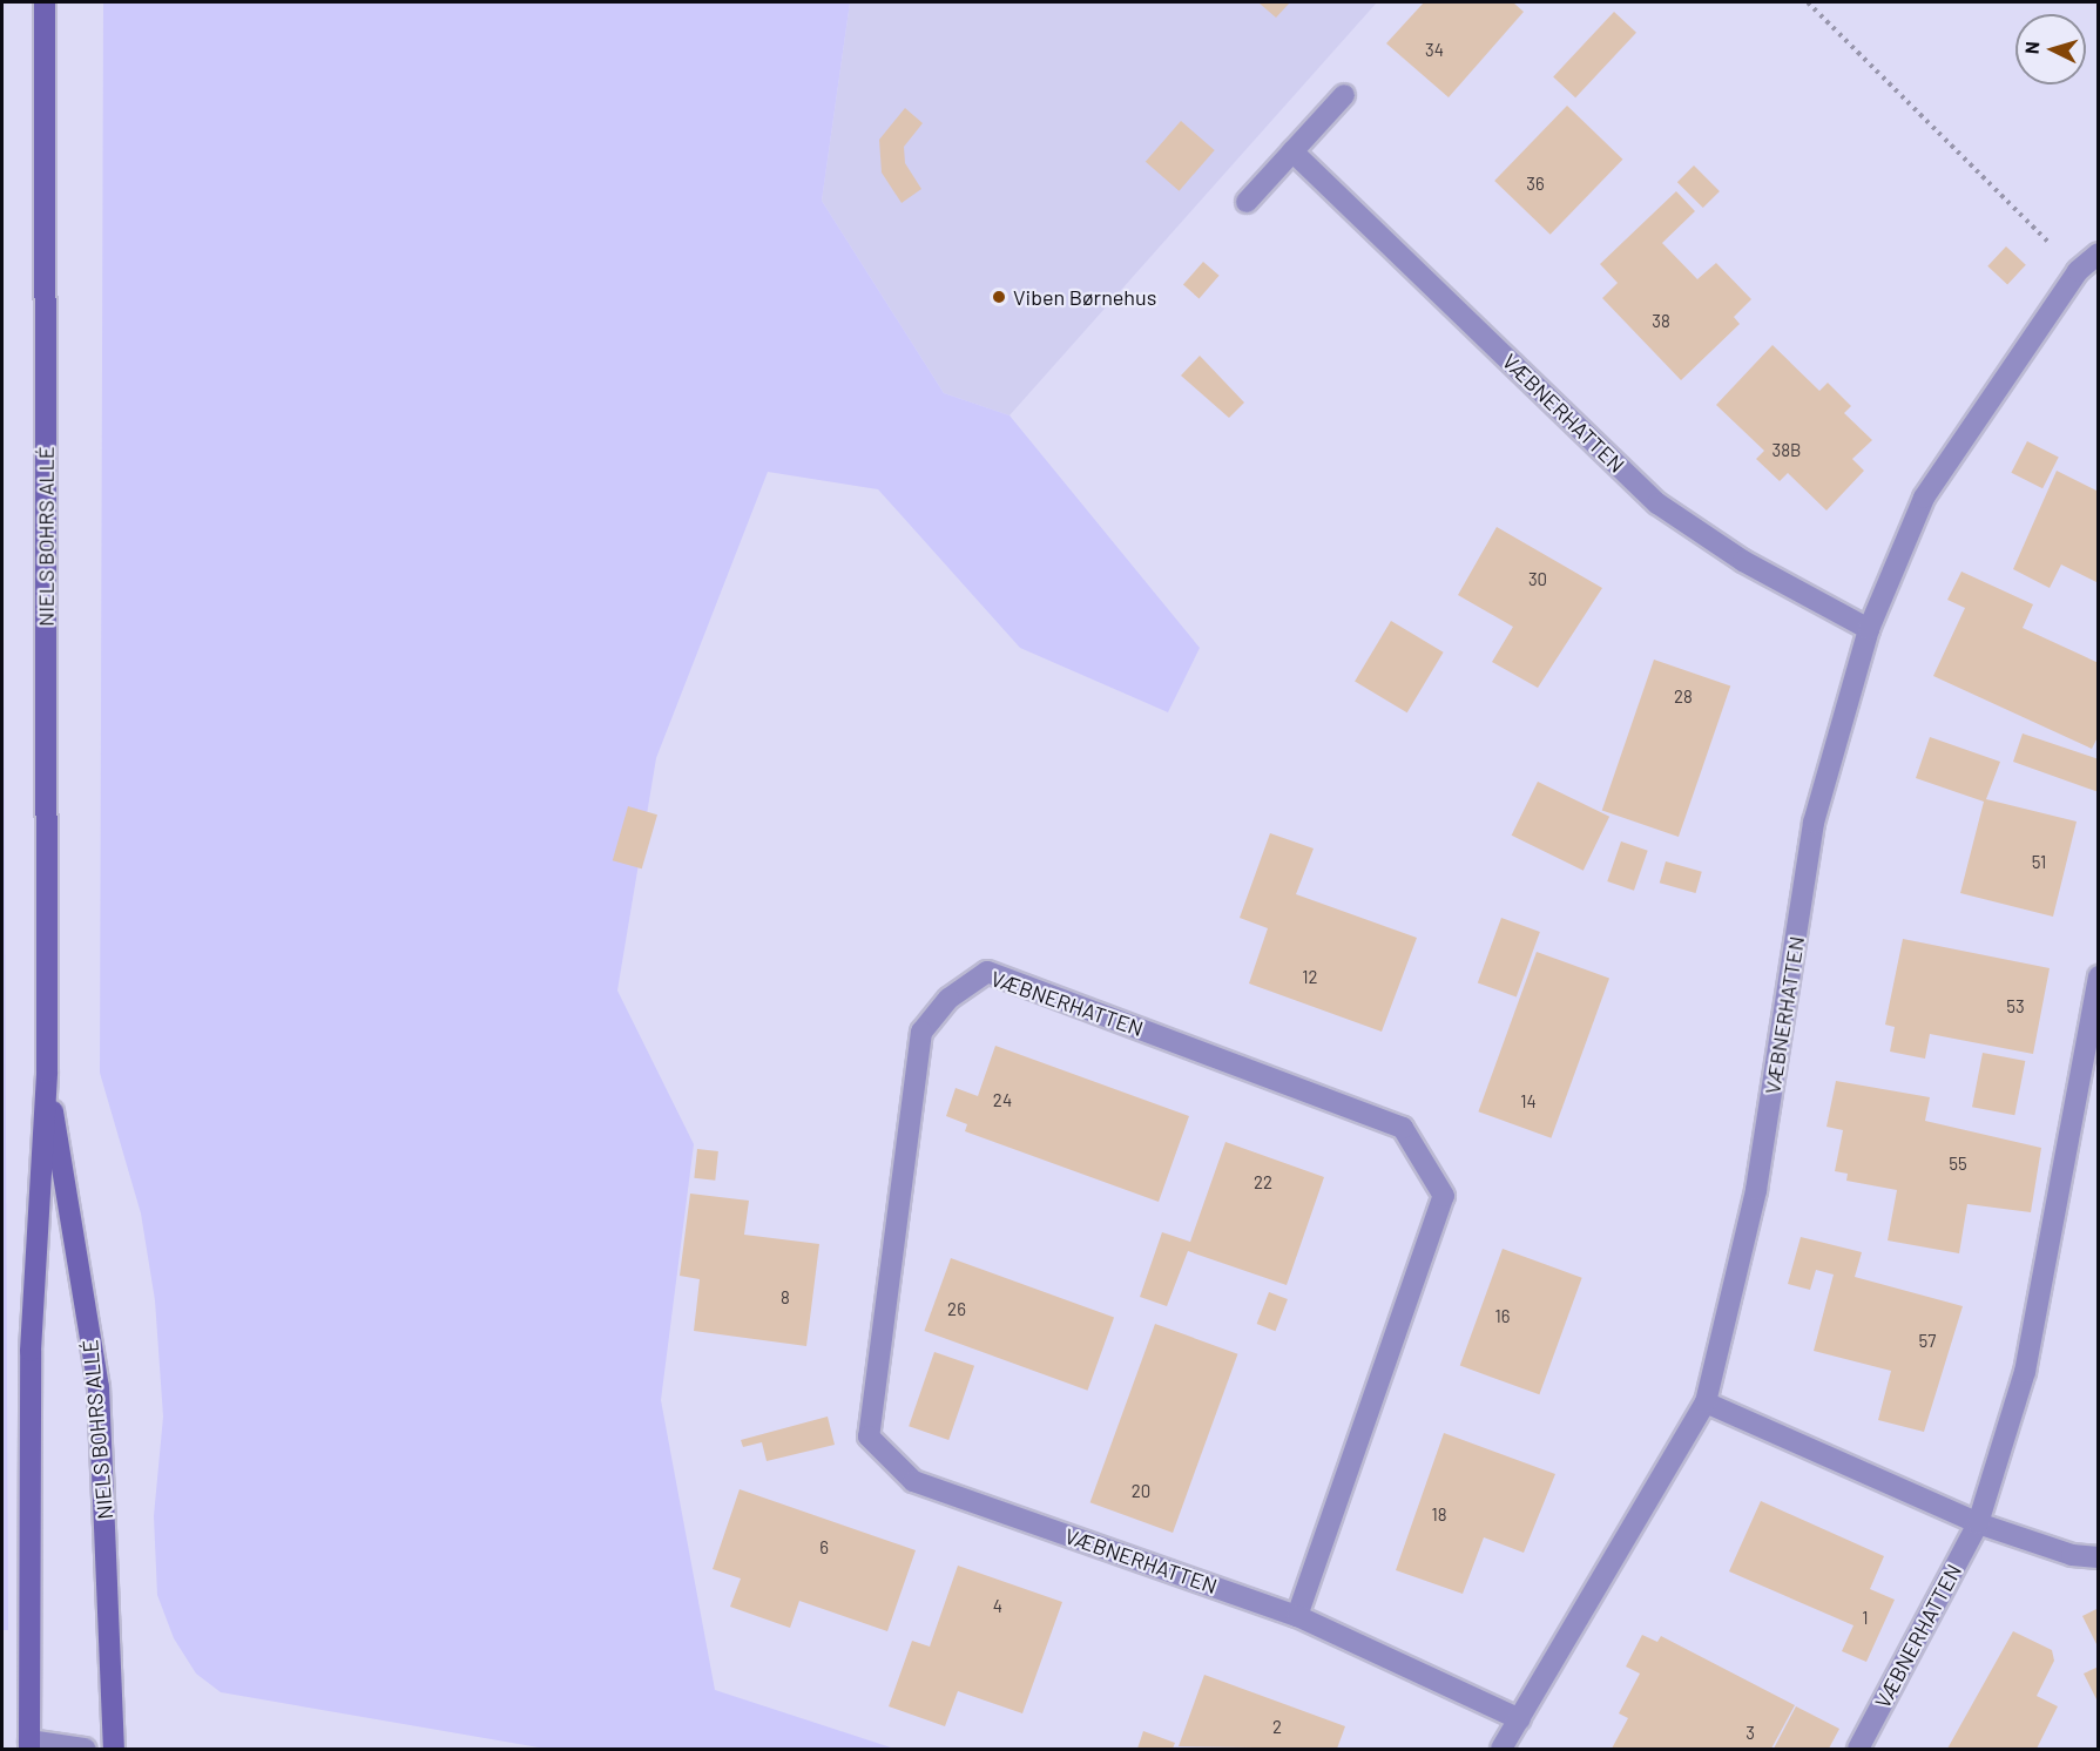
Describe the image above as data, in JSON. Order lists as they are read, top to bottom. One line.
{"streets":{"street":["VÆBNERHATTEN","NIELS BOHRS ALLÉ"]},"places":["Viben Børnehus"],"house_numbers":["34","36","38","38B","30","28","51","12","53","24","14","55","22","8","26","16","57","20","18","6","4","1","2","3"],"north":"left"}
